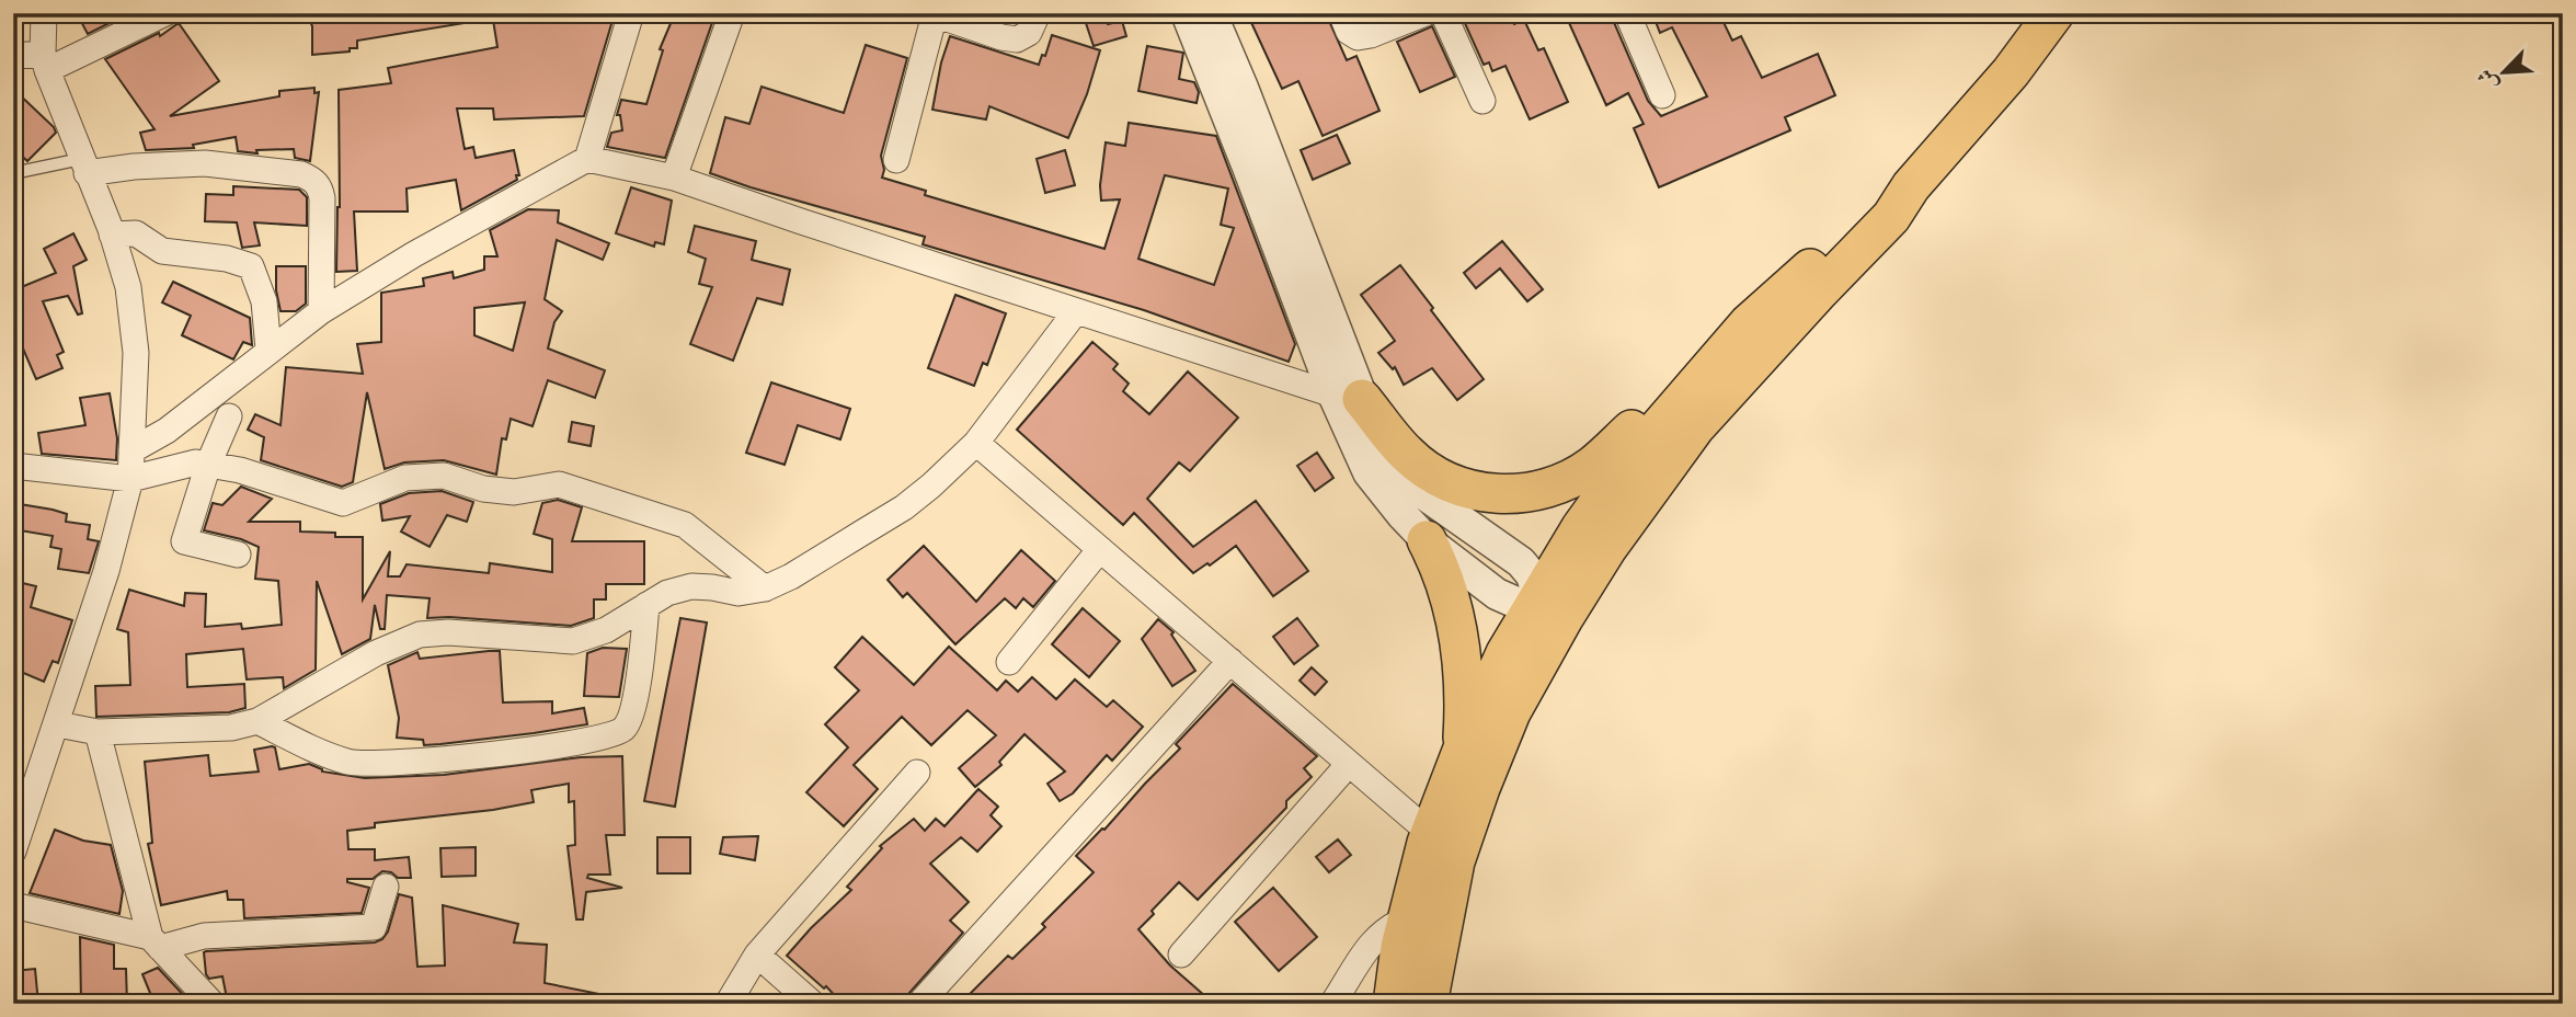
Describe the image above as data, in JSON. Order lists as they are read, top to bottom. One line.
{"north":"bottom left"}
